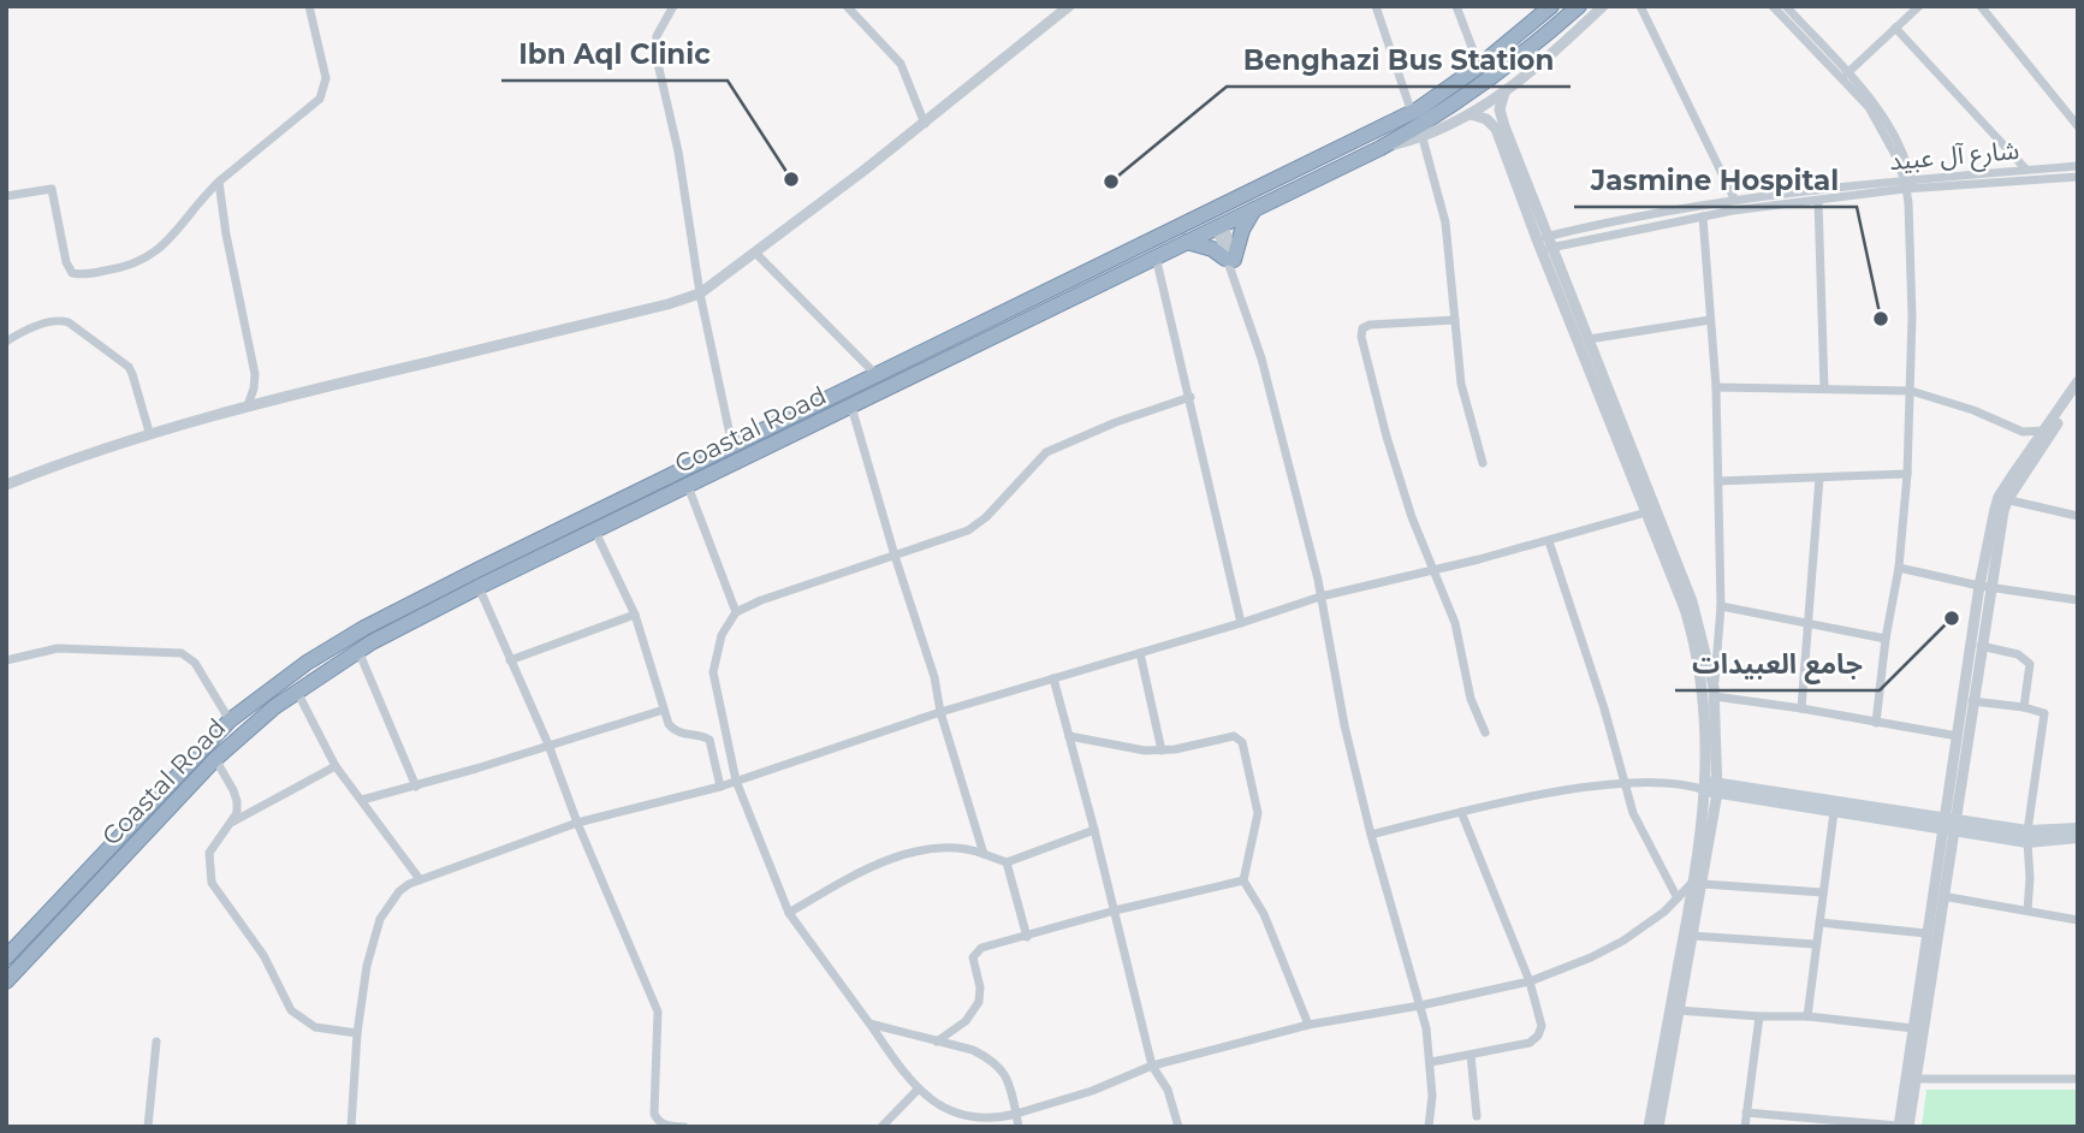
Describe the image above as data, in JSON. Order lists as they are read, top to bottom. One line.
{"streets":{"highway":["Coastal Road"],"street":["شارع آل عبيد"]},"places":["Ibn Aql Clinic","Benghazi Bus Station","Jasmine Hospital","جامع العبيدات"]}
